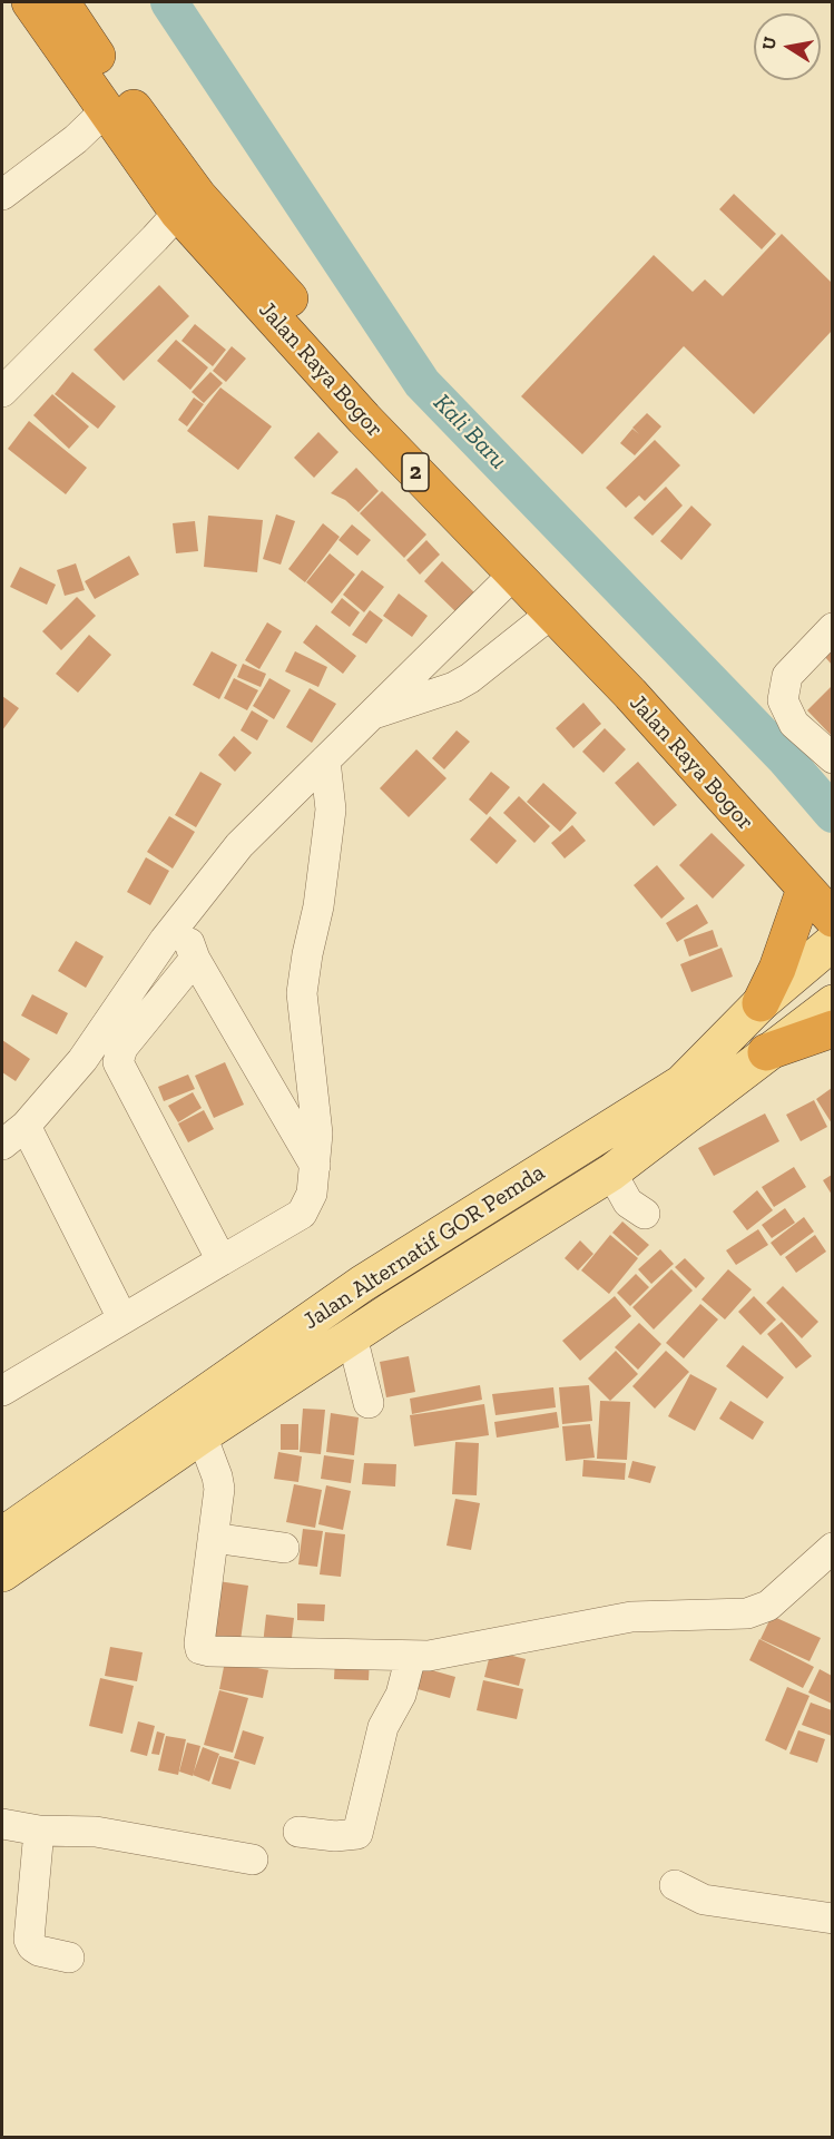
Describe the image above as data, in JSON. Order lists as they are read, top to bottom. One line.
{"streets":{"highway":["Jalan Raya Bogor","2"],"main road":["Jalan Alternatif GOR Pemda"]},"water":["Kali Baru"],"north":"left"}
